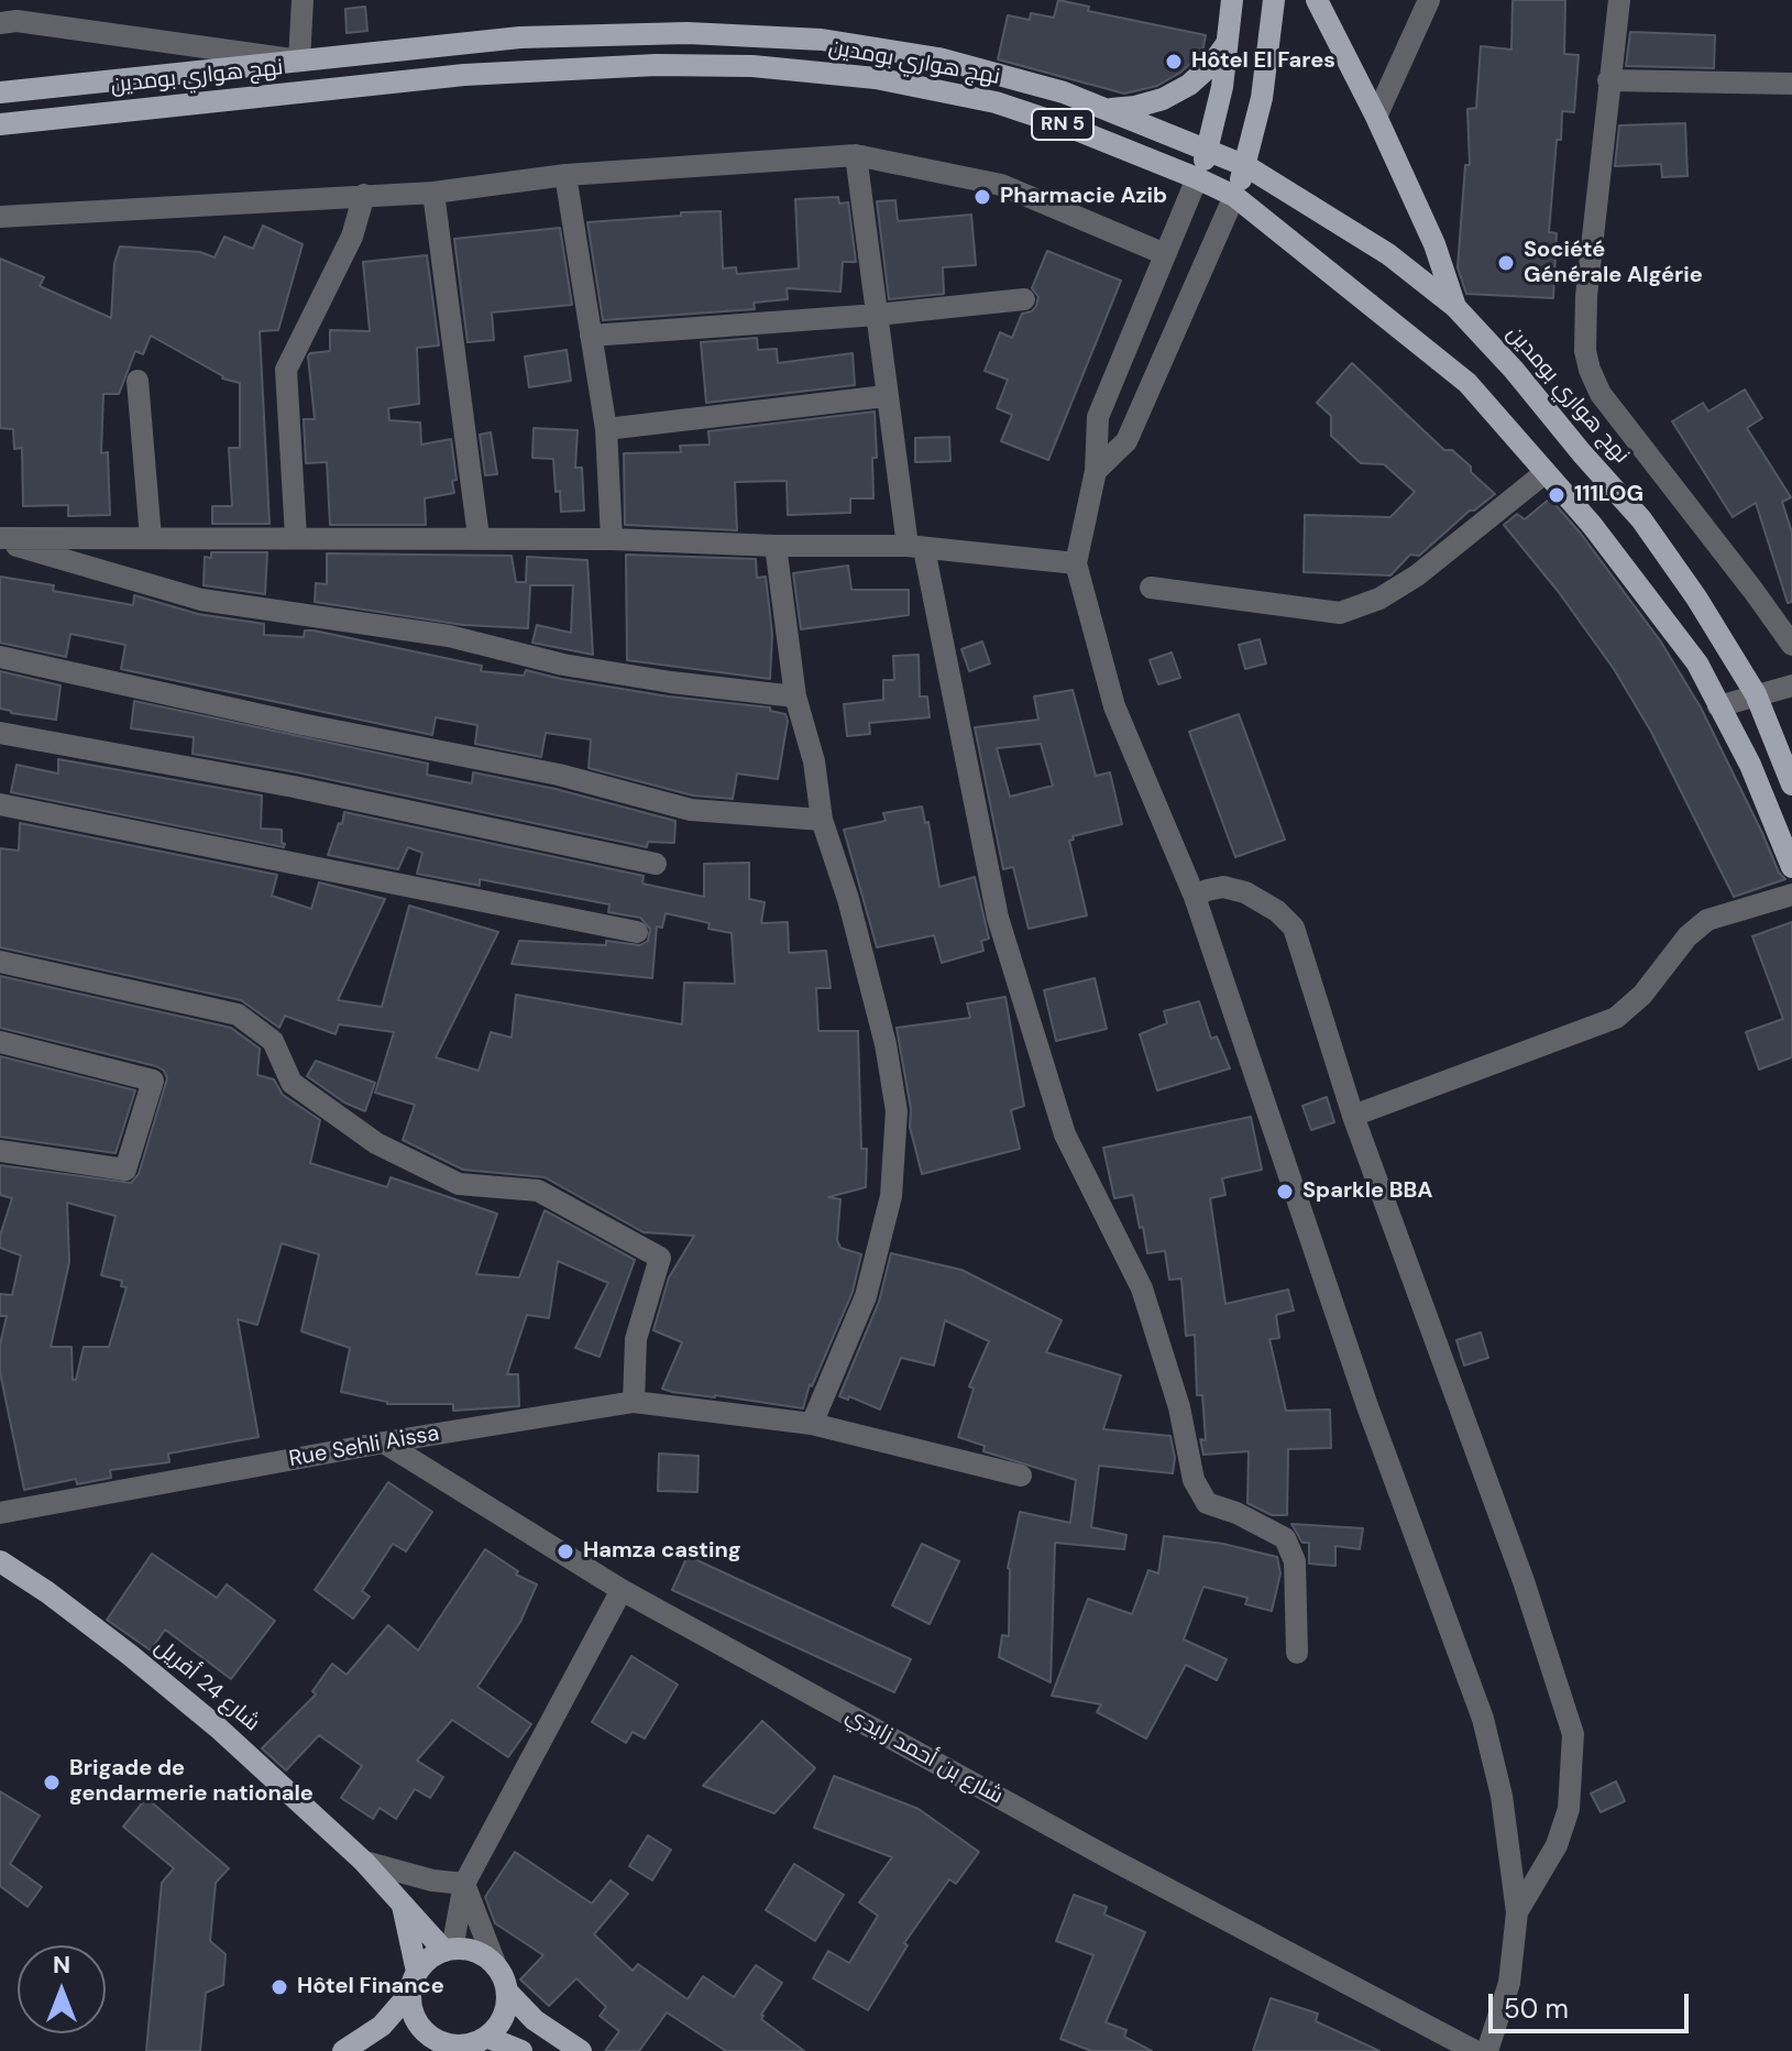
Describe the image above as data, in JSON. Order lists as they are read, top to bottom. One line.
{"streets":{"main road":["نهج هواري بومدين","RN 5","شارع 24 أفريل"],"street":["Rue Sehli Aissa","شارع بن أحمد زايدي"]},"crossings":[["Rue Sehli Aissa","شارع بن أحمد زايدي"]],"places":["Hôtel El Fares","Pharmacie Azib","Société Générale Algérie","111LOG","Sparkle BBA","Hamza casting","Brigade de gendarmerie nationale","Hôtel Finance"],"scale_bar":"50 m","north":"top"}
